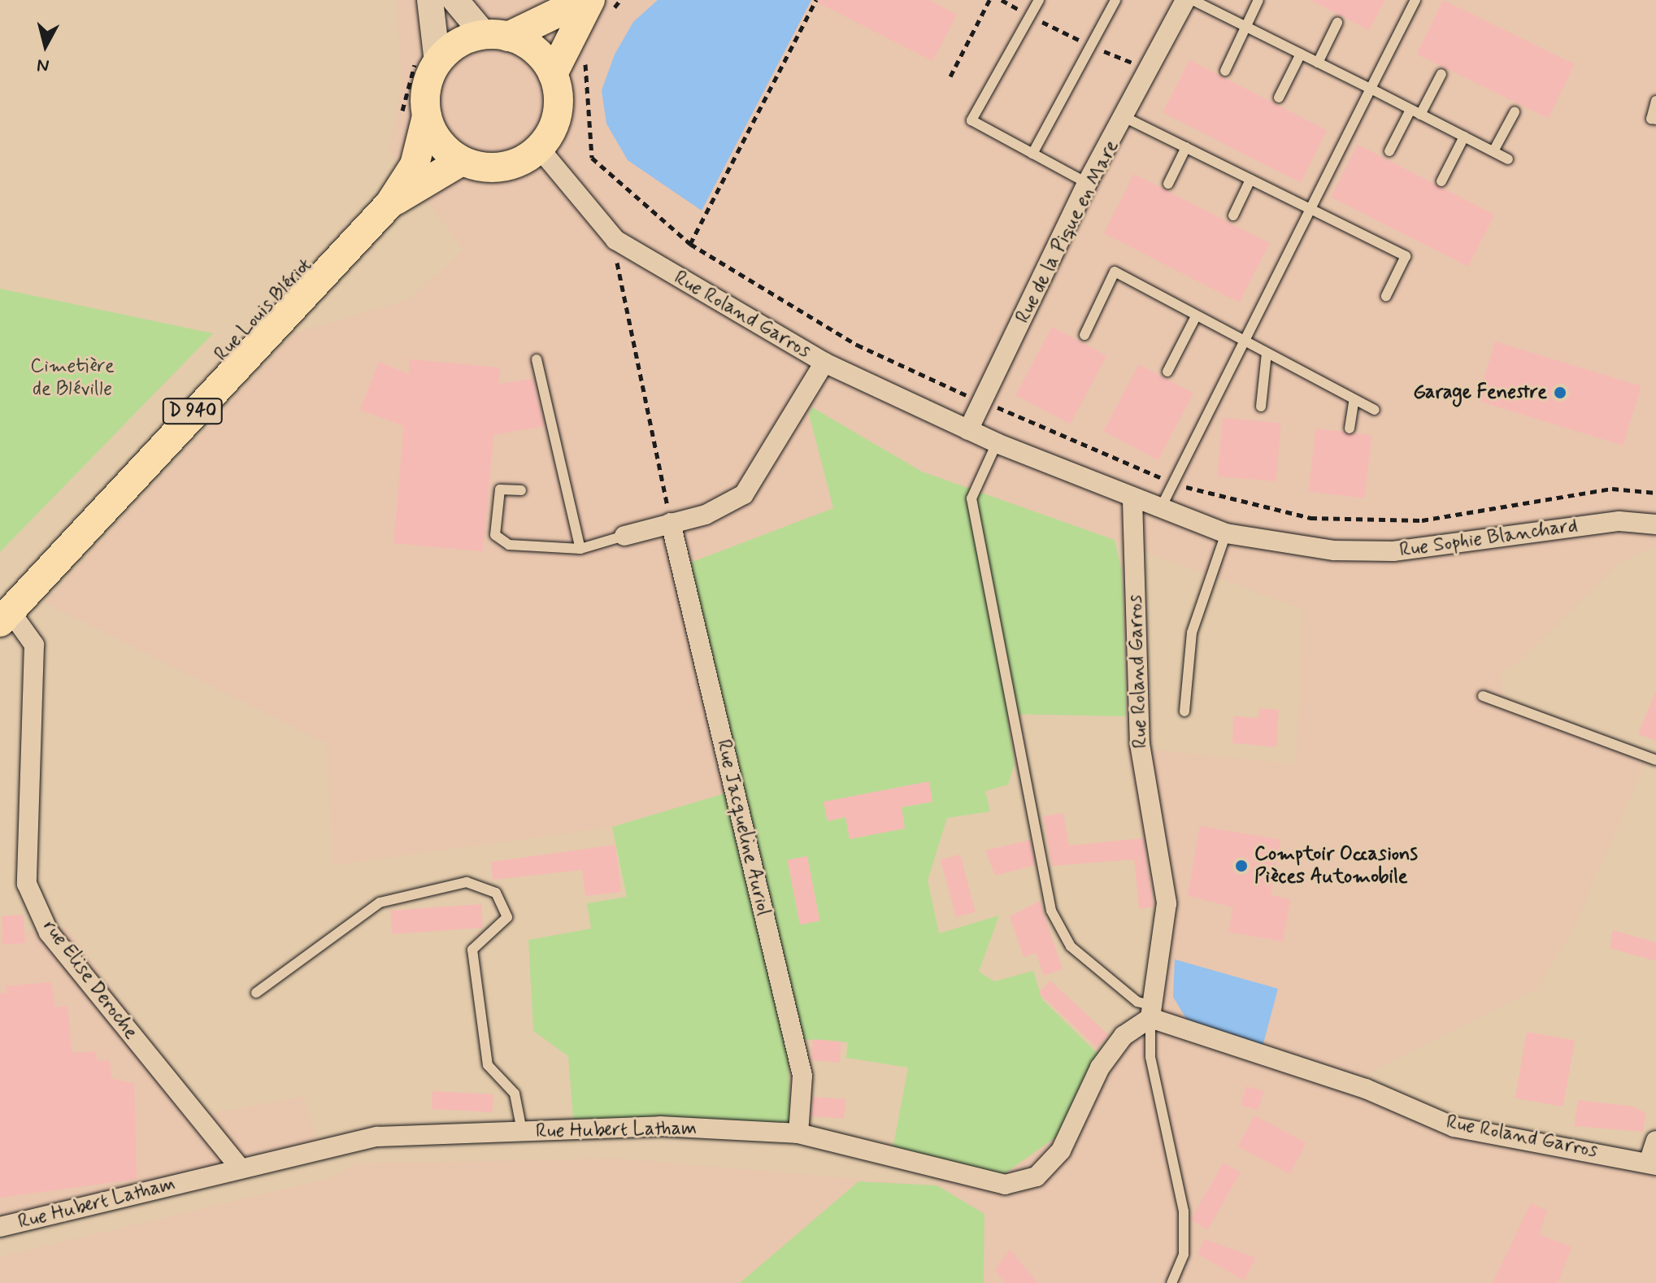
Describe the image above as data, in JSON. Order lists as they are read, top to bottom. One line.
{"streets":{"main road":["Rue Louis Blériot","D 940"],"street":["Rue de la Pique en Mare","Rue Roland Garros","Rue Sophie Blanchard","Rue Jacqueline Auriol","rue Elise Deroche","Rue Hubert Latham"]},"crossings":[["Rue de la Pique en Mare","Rue Roland Garros"],["Rue Louis Blériot","Rue Roland Garros"],["Rue Louis Blériot","rue Elise Deroche"],["Rue Roland Garros","Rue Sophie Blanchard"],["Rue Roland Garros","Rue Hubert Latham"],["Rue Jacqueline Auriol","Rue Hubert Latham"],["rue Elise Deroche","Rue Hubert Latham"]],"parks":["Cimetière de Bléville"],"places":["Garage Fenestre","Comptoir Occasions Pièces Automobile"],"north":"bottom"}
